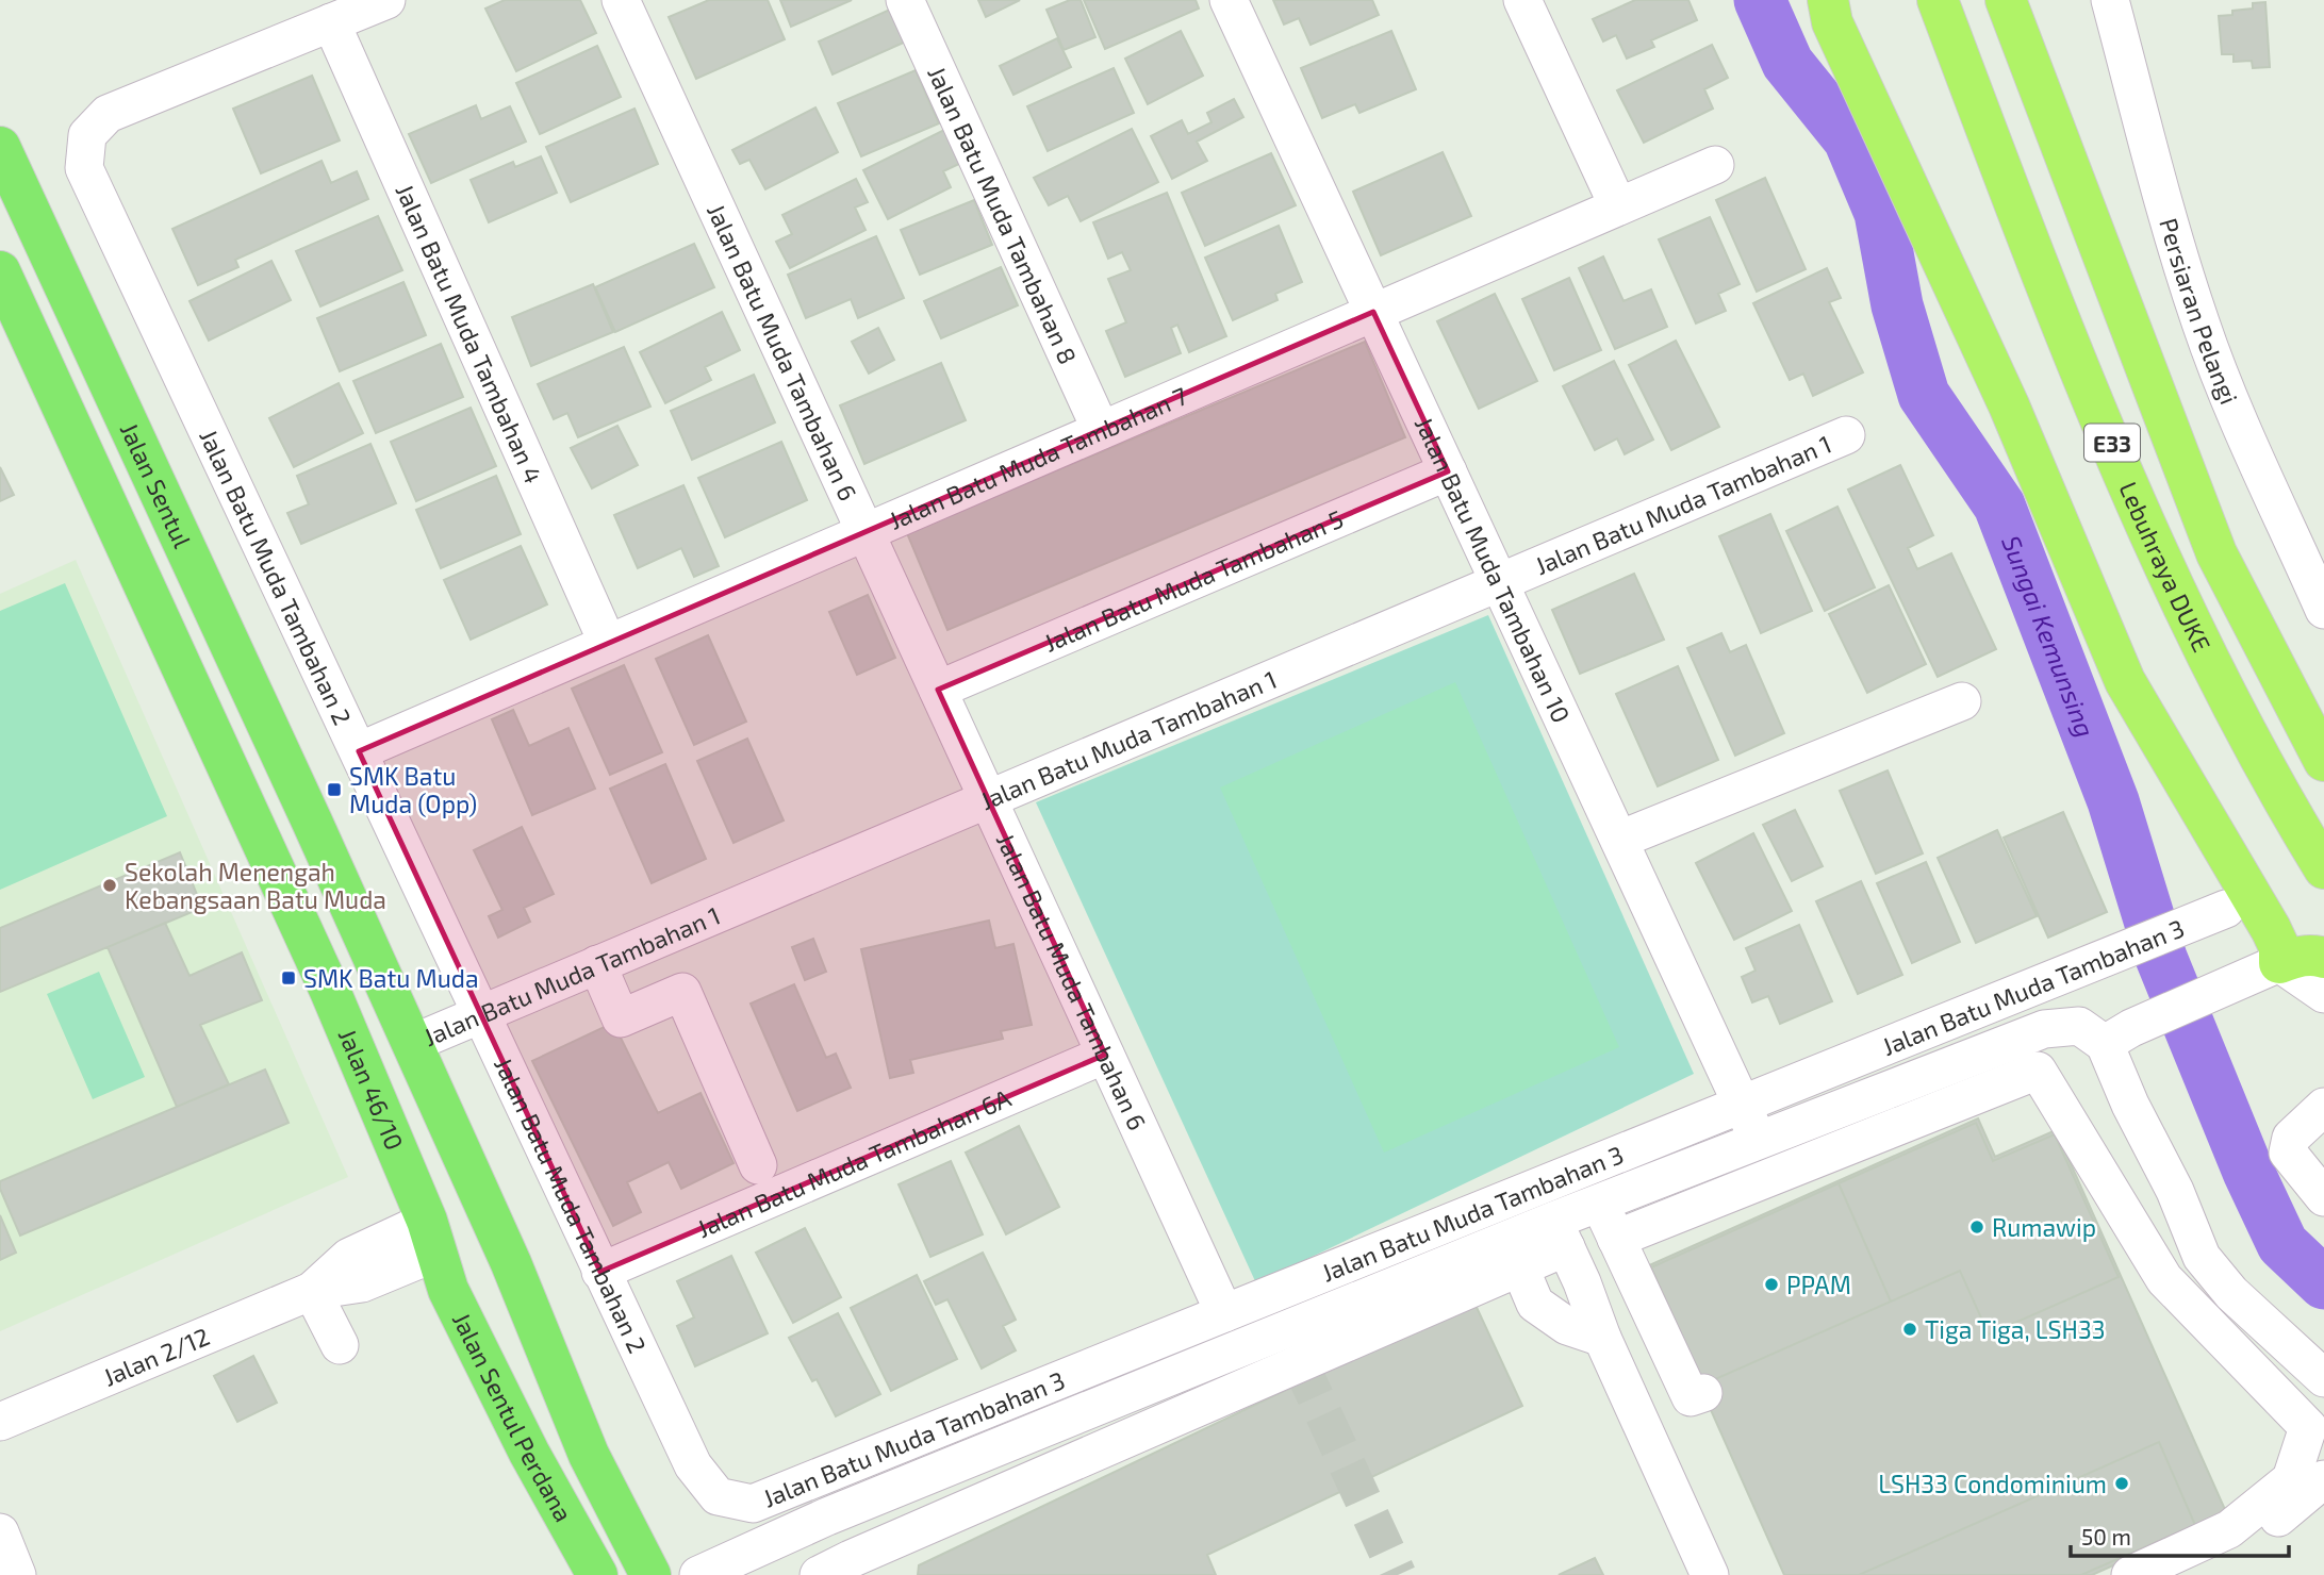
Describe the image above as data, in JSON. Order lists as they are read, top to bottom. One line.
{"streets":{"highway":["E33","Lebuhraya DUKE"],"main road":["Jalan Sentul","Jalan 46/10","Jalan Sentul Perdana"],"street":["Jalan Batu Muda Tambahan 8","Persiaran Pelangi","Jalan Batu Muda Tambahan 4","Jalan Batu Muda Tambahan 6","Jalan Batu Muda Tambahan 7","Jalan Batu Muda Tambahan 1","Jalan Batu Muda Tambahan 10","Jalan Batu Muda Tambahan 2","Jalan Batu Muda Tambahan 5","Jalan Batu Muda Tambahan 3","Jalan Batu Muda Tambahan 6A","Jalan 2/12"]},"crossings":[["Jalan Batu Muda Tambahan 8","Jalan Batu Muda Tambahan 7"],["Jalan Batu Muda Tambahan 4","Jalan Batu Muda Tambahan 7"],["Jalan Batu Muda Tambahan 4","Jalan Batu Muda Tambahan 2"],["Jalan Batu Muda Tambahan 6","Jalan Batu Muda Tambahan 7"],["Jalan Batu Muda Tambahan 6","Jalan Batu Muda Tambahan 1"],["Jalan Batu Muda Tambahan 6","Jalan Batu Muda Tambahan 5"],["Jalan Batu Muda Tambahan 6","Jalan Batu Muda Tambahan 3"],["Jalan Batu Muda Tambahan 6","Jalan Batu Muda Tambahan 6A"],["Jalan Batu Muda Tambahan 7","Jalan Batu Muda Tambahan 10"],["Jalan Batu Muda Tambahan 7","Jalan Batu Muda Tambahan 2"],["Jalan Sentul","Jalan Batu Muda Tambahan 1"],["Jalan Batu Muda Tambahan 1","Jalan Batu Muda Tambahan 10"],["Jalan Batu Muda Tambahan 1","Jalan Batu Muda Tambahan 2"],["Jalan Batu Muda Tambahan 10","Jalan Batu Muda Tambahan 5"],["Jalan Batu Muda Tambahan 10","Jalan Batu Muda Tambahan 3"],["Jalan Batu Muda Tambahan 2","Jalan Batu Muda Tambahan 3"],["Jalan Batu Muda Tambahan 2","Jalan Batu Muda Tambahan 6A"],["Jalan 46/10","Jalan 2/12"],["Jalan 46/10","Jalan Sentul Perdana"],["Jalan 2/12","Jalan Sentul Perdana"]],"water":["Sungai Kemunsing"],"places":{"transit":["SMK Batu Muda (Opp)","SMK Batu Muda"],"other":["Sekolah Menengah Kebangsaan Batu Muda","Rumawip","PPAM","Tiga Tiga, LSH33","LSH33 Condominium"]},"scale_bar":"50 m"}
